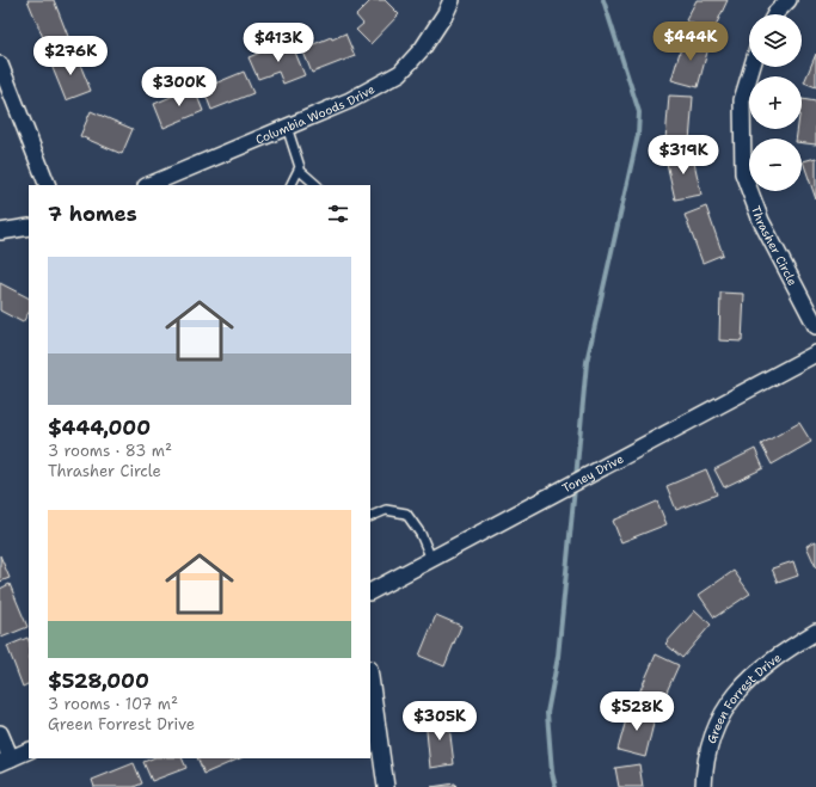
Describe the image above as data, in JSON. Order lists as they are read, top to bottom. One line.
{"streets":{"street":["Columbia Woods Drive","Thrasher Circle","Toney Drive","Green Forrest Drive"]},"page":{"map_buttons":["+","−"],"price":["$444K","$413K","$276K","$300K","$319K","$528K","$305K"],"heading":"7 homes","list":[{"name":"$444,000","note":"3 rooms · 83 m² · Thrasher Circle"},{"name":"$528,000","note":"3 rooms · 107 m² · Green Forrest Drive"}]}}
